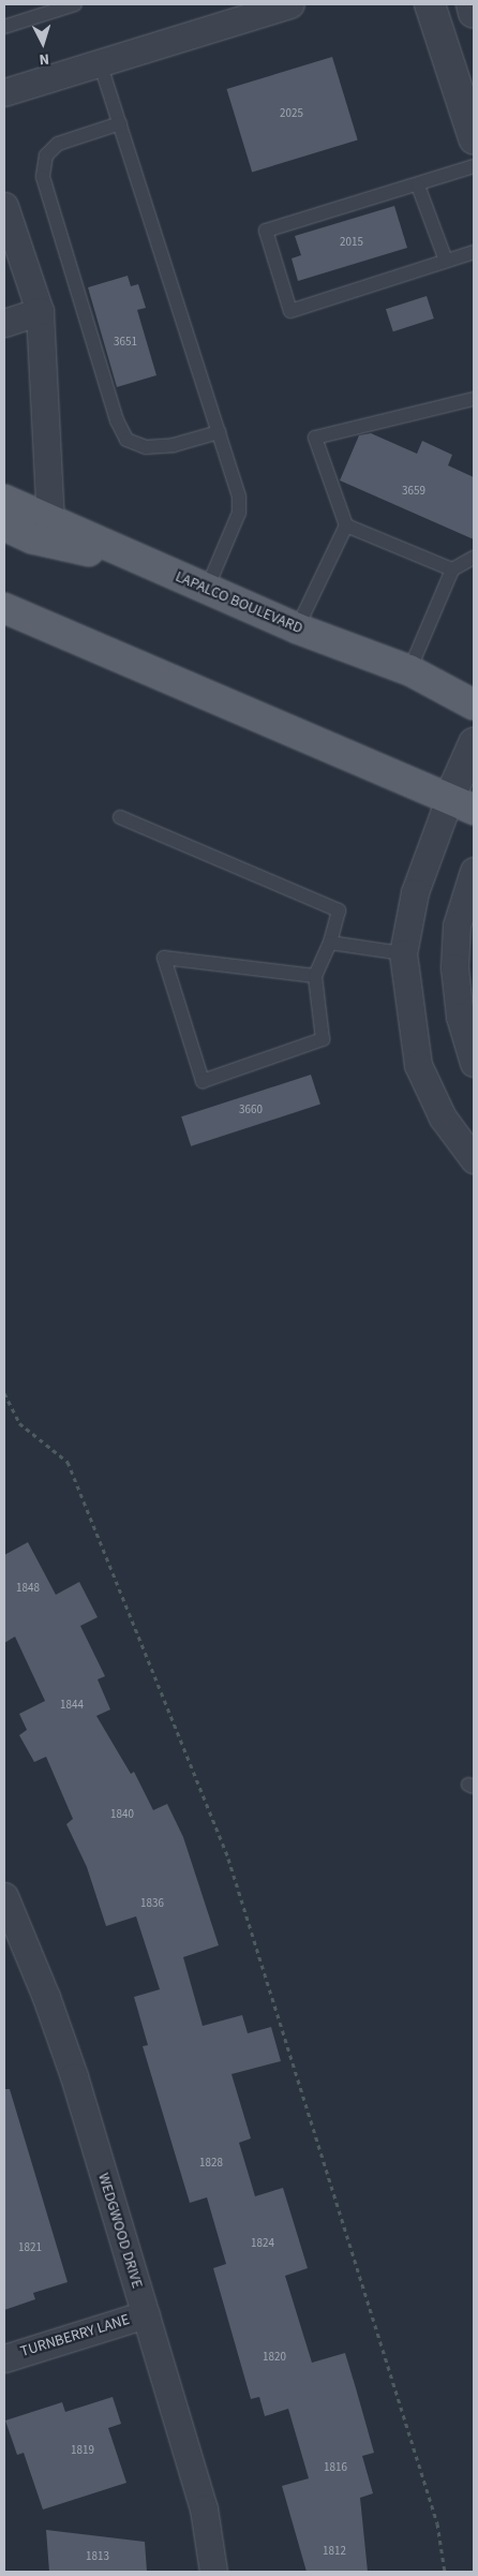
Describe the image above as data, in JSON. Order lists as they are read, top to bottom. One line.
{"streets":{"main road":["LAPALCO BOULEVARD"],"street":["WEDGWOOD DRIVE","TURNBERRY LANE"]},"crossings":[["WEDGWOOD DRIVE","TURNBERRY LANE"]],"house_numbers":["2025","2015","3651","3659","3660","1848","1844","1840","1836","1828","1824","1821","1820","1819","1816","1812","1813"],"north":"bottom"}
